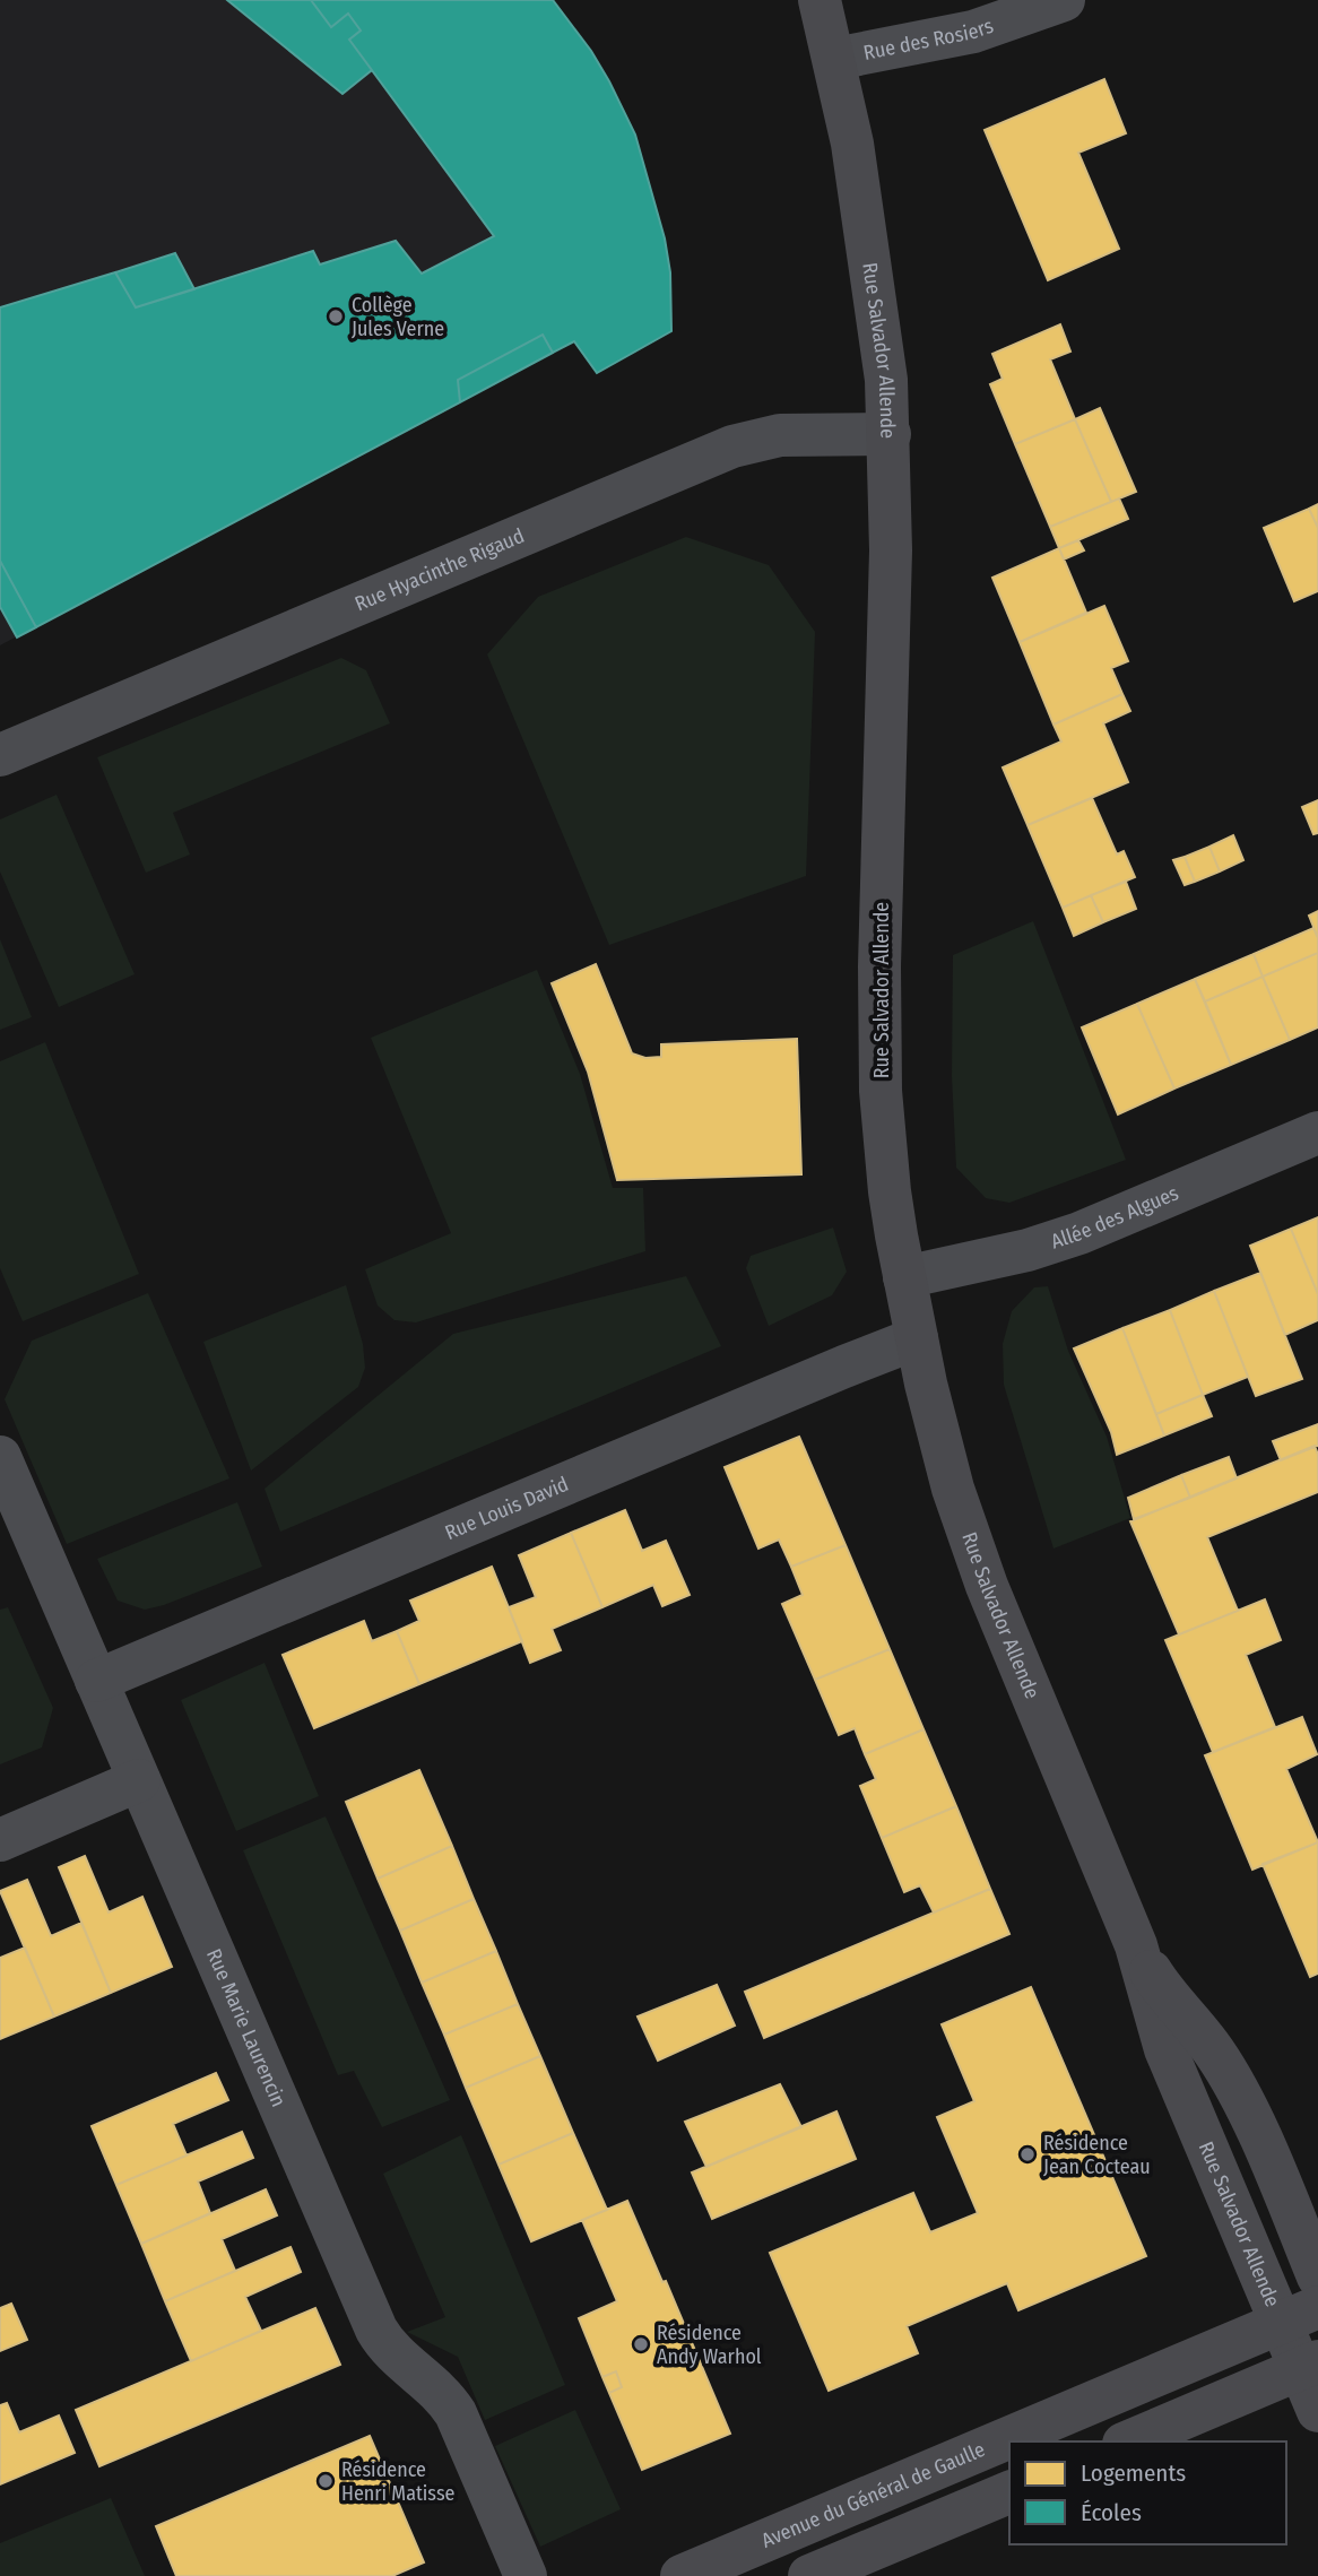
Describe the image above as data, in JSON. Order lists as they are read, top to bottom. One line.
{"streets":{"street":["Rue des Rosiers","Rue Salvador Allende","Rue Hyacinthe Rigaud","Allée des Algues","Rue Louis David","Rue Marie Laurencin","Avenue du Général de Gaulle"]},"crossings":[["Rue des Rosiers","Rue Salvador Allende"],["Rue Salvador Allende","Rue Hyacinthe Rigaud"],["Rue Salvador Allende","Allée des Algues"],["Rue Salvador Allende","Rue Louis David"],["Rue Salvador Allende","Avenue du Général de Gaulle"],["Rue Louis David","Rue Marie Laurencin"]],"places":["Collège Jules Verne","Résidence Jean Cocteau","Résidence Andy Warhol","Résidence Henri Matisse"],"legend":["Logements","Écoles"]}
